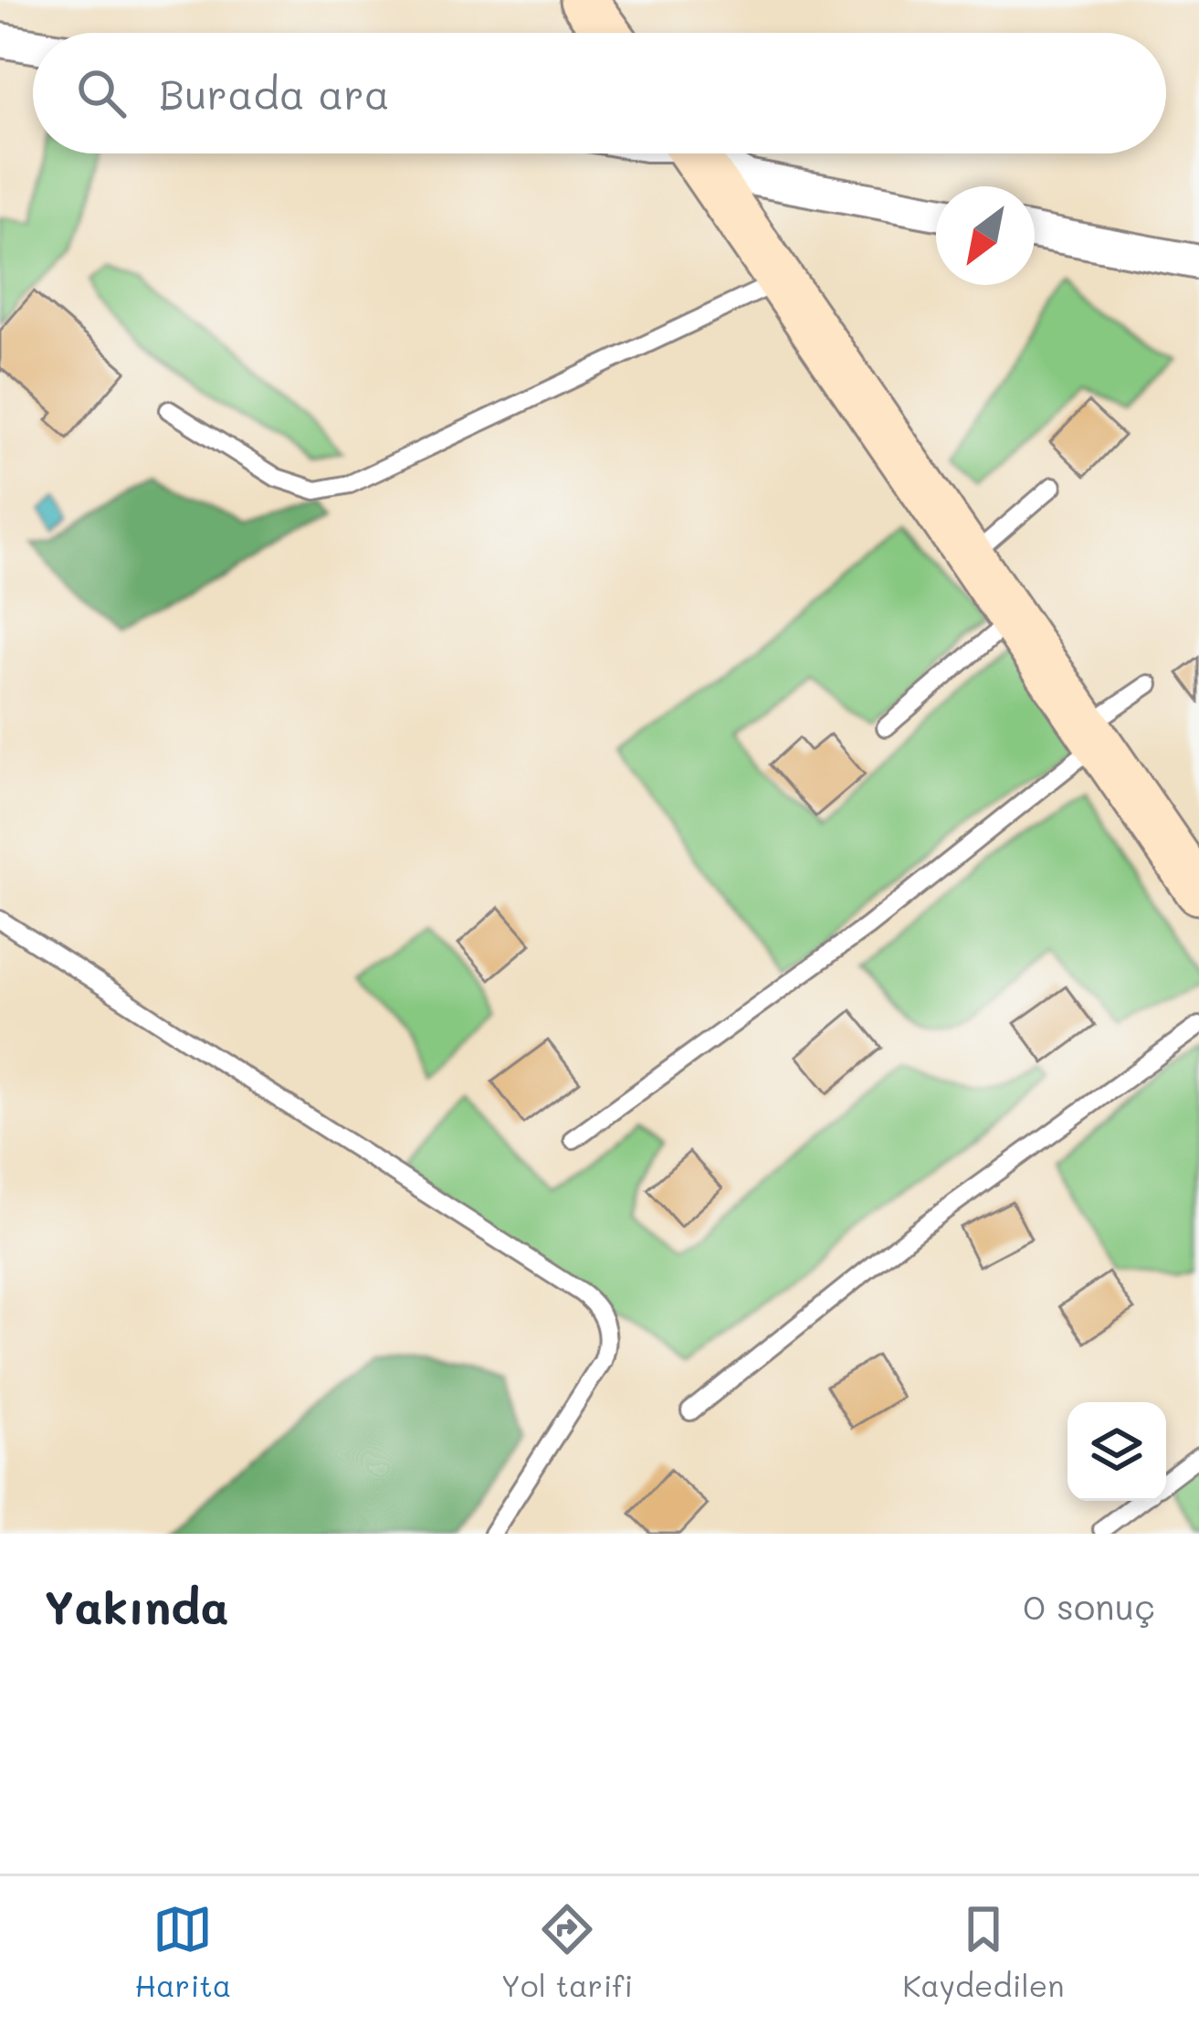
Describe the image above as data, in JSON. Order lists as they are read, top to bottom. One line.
{"north":"bottom left","page":{"search":"Burada ara","heading":["Yakında","0 sonuç"],"nav":["Harita","Yol tarifi","Kaydedilen"]}}
